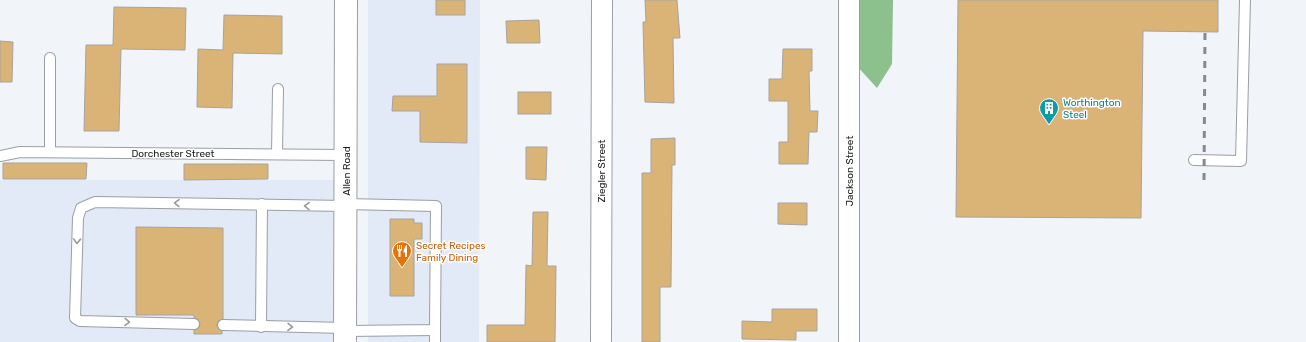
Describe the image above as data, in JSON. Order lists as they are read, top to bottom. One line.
{"streets":{"main road":["Allen Road"],"street":["Ziegler Street","Jackson Street"],"lane":["Dorchester Street"]},"crossings":[["Dorchester Street","Allen Road"]],"places":{"building":["Worthington Steel"],"restaurant":["Secret Recipes Family Dining"]}}
